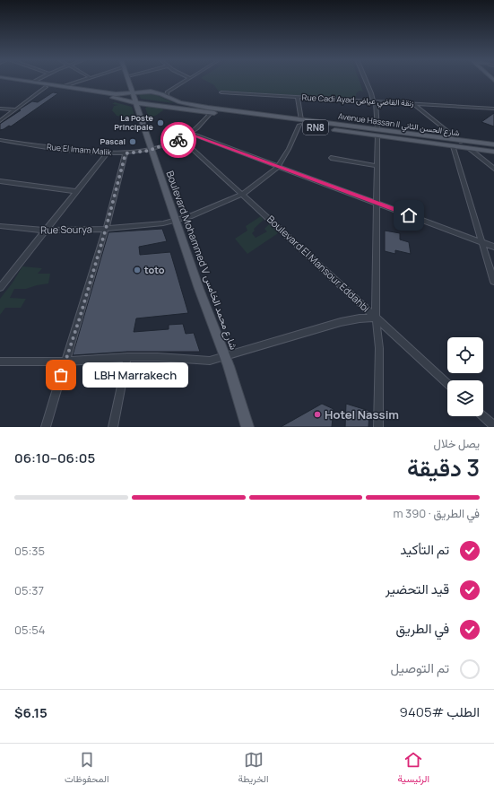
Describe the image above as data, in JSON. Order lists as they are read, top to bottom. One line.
{"streets":{"main road":["Avenue Hassan II شارع الحسن الثاني","RN8","Boulevard Mohammed V شارع محمد الخامس"],"street":["Rue Cadi Ayad زنقة القاضي عياض","Rue El Imam Malik","Rue Sourya","Boulevard El Mansour Eddahbi"]},"crossings":[["Avenue Hassan II شارع الحسن الثاني","RN8"],["Avenue Hassan II شارع الحسن الثاني","Rue El Imam Malik"],["Avenue Hassan II شارع الحسن الثاني","Boulevard Mohammed V شارع محمد الخامس"],["RN8","Boulevard Mohammed V شارع محمد الخامس"],["Rue El Imam Malik","Boulevard Mohammed V شارع محمد الخامس"],["Rue El Imam Malik","Boulevard El Mansour Eddahbi"],["Rue Sourya","Boulevard Mohammed V شارع محمد الخامس"],["Rue Sourya","Boulevard El Mansour Eddahbi"]],"places":["La Poste Principale","Pascal","toto","LBH Marrakech","Hotel Nassim"],"page":{"bubble":"LBH Marrakech","heading":["3 دقيقة","يصل خلال","06:05–06:10"],"panel":["الطلب #9405","$6.15"],"bar":"في الطريق · 390 m","list":[["تم التأكيد","05:35"],["قيد التحضير","05:37"],["في الطريق","05:54"],"تم التوصيل"],"tabs":["الرئيسية","الخريطة","المحفوظات"]}}
